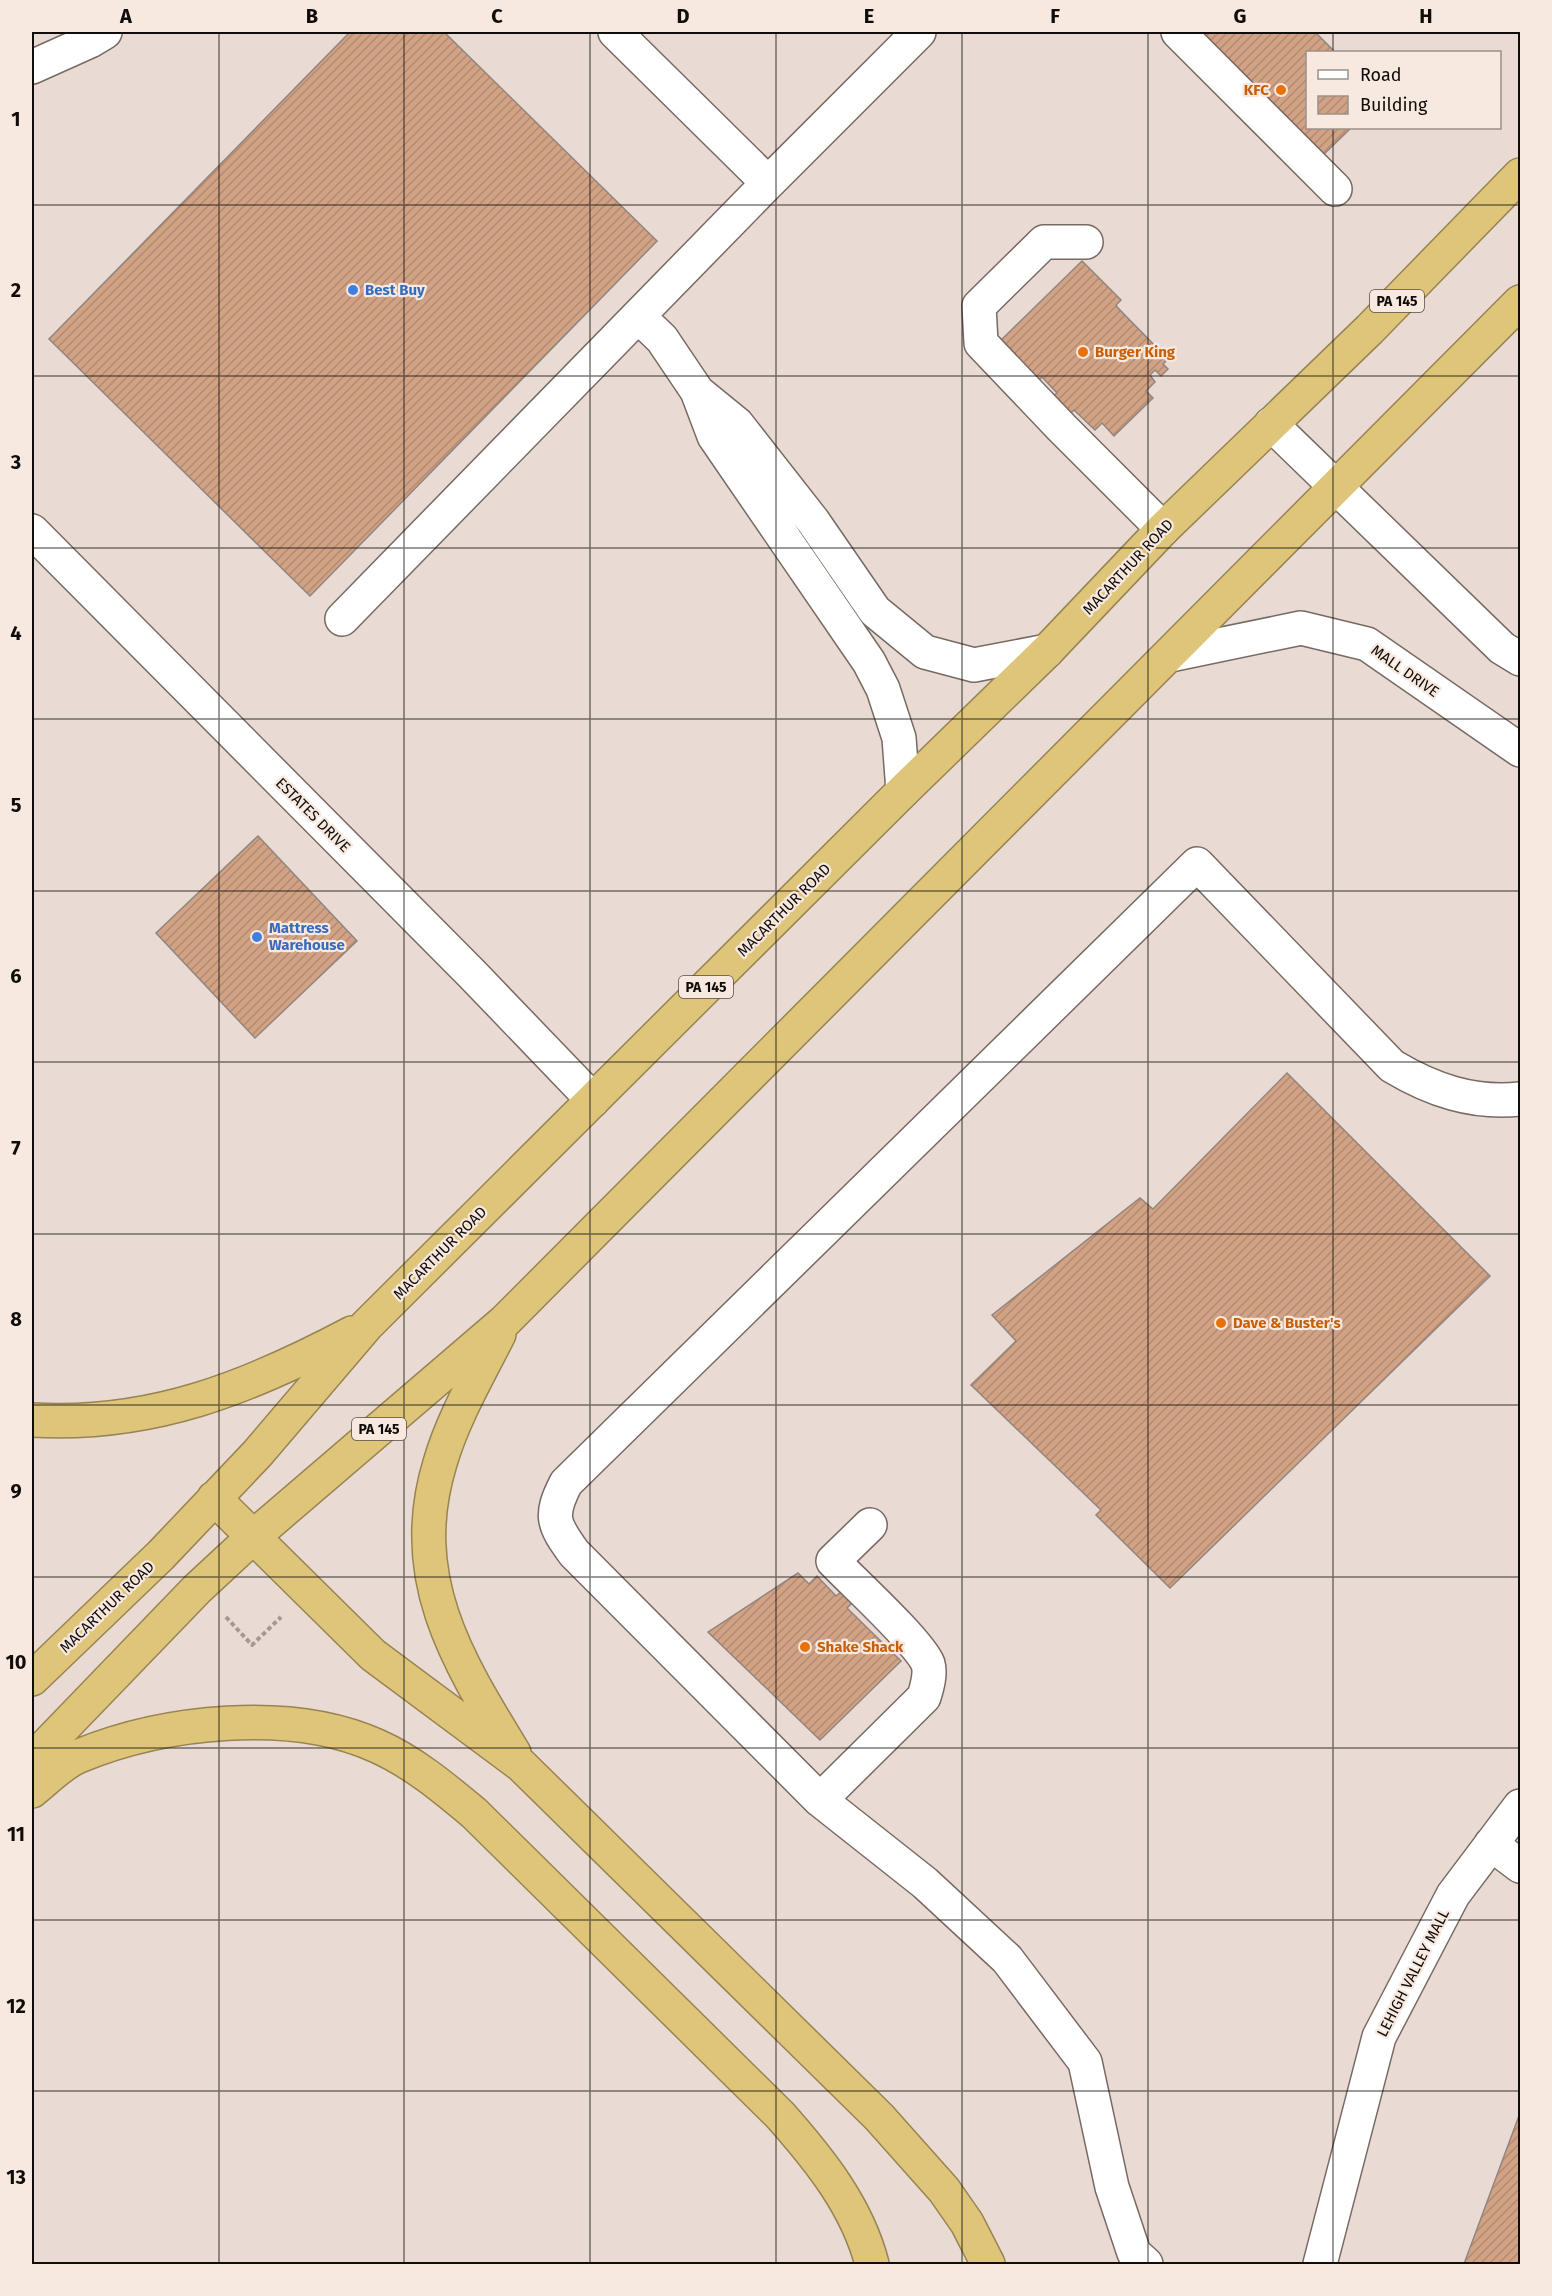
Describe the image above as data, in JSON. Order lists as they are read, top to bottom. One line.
{"streets":{"highway":["PA 145","MACARTHUR ROAD"],"street":["MALL DRIVE","ESTATES DRIVE","LEHIGH VALLEY MALL"]},"crossings":[["PA 145","MALL DRIVE"],["MACARTHUR ROAD","ESTATES DRIVE"]],"places":["KFC","Best Buy","Burger King","Mattress Warehouse","Dave & Buster's","Shake Shack"],"legend":["Road","Building"],"grid":{"columns":["A","B","C","D","E","F","G","H"],"rows":["1","2","3","4","5","6","7","8","9","10","11","12","13"]}}
